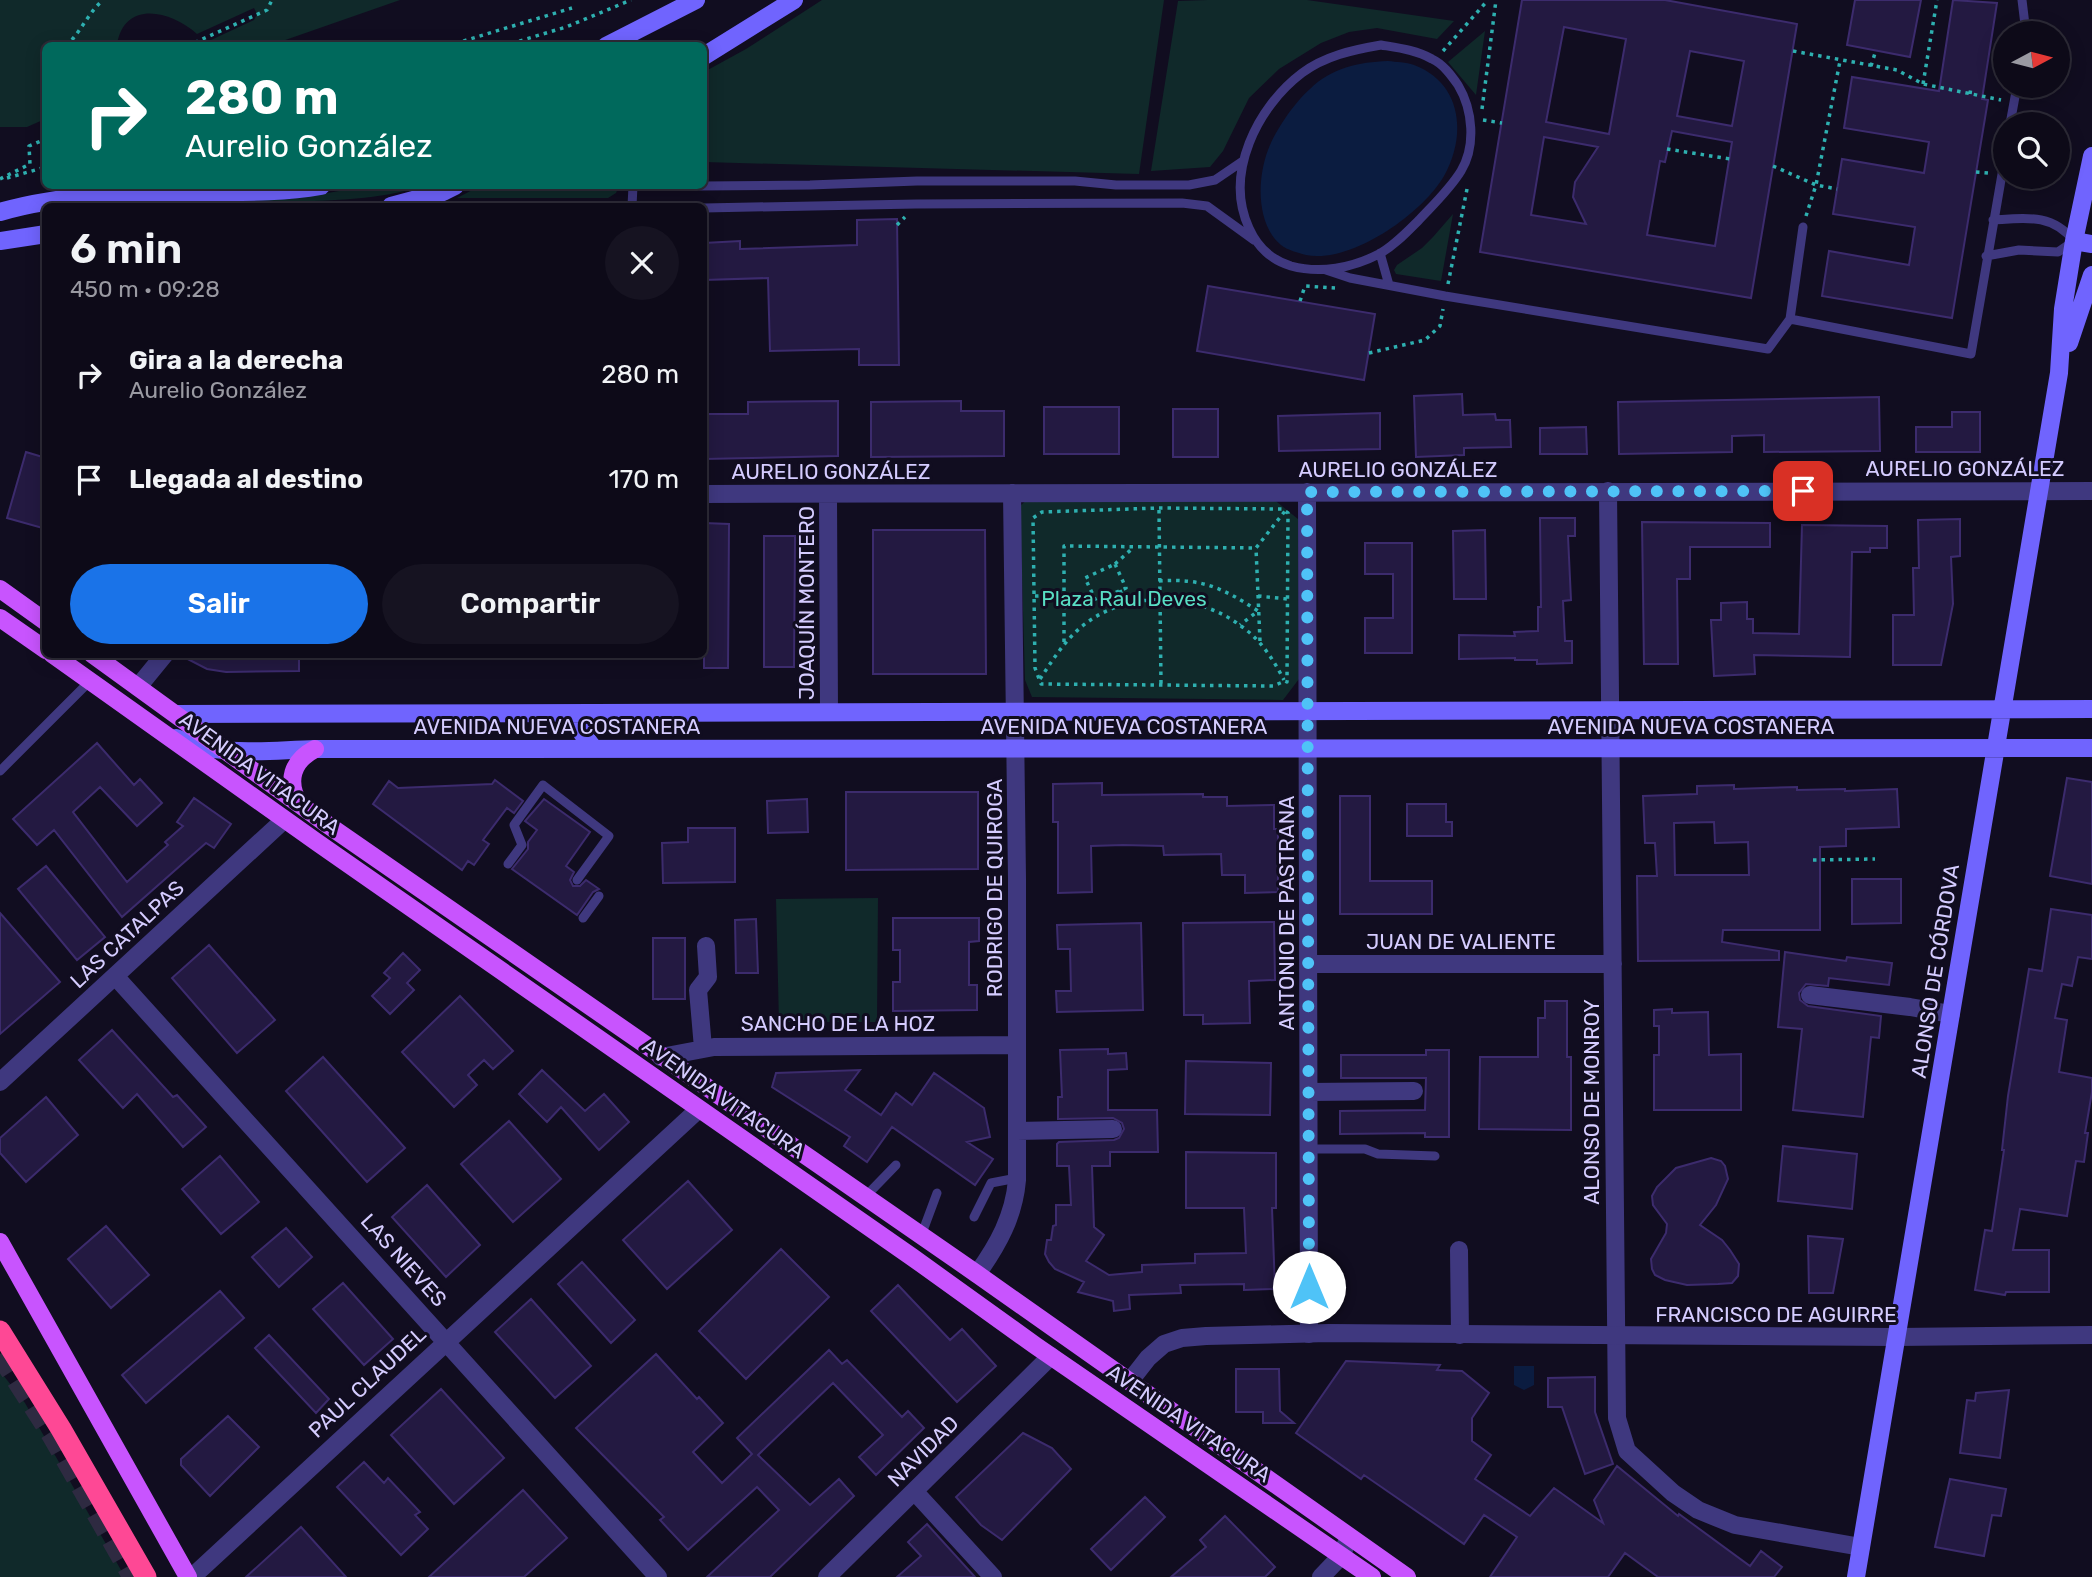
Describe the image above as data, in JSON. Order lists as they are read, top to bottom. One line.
{"streets":{"main road":["AVENIDA NUEVA COSTANERA","AVENIDA VITACURA","ALONSO DE CÓRDOVA"],"street":["AURELIO GONZÁLEZ","JOAQUÍN MONTERO","RODRIGO DE QUIROGA","ANTONIO DE PASTRANA","LAS CATALPAS","JUAN DE VALIENTE","SANCHO DE LA HOZ","ALONSO DE MONROY","LAS NIEVES","FRANCISCO DE AGUIRRE","PAUL CLAUDEL","NAVIDAD"]},"crossings":[["AURELIO GONZÁLEZ","JOAQUÍN MONTERO"],["AURELIO GONZÁLEZ","RODRIGO DE QUIROGA"],["AURELIO GONZÁLEZ","ANTONIO DE PASTRANA"],["AURELIO GONZÁLEZ","ALONSO DE CÓRDOVA"],["AURELIO GONZÁLEZ","ALONSO DE MONROY"],["JOAQUÍN MONTERO","AVENIDA NUEVA COSTANERA"],["AVENIDA NUEVA COSTANERA","AVENIDA VITACURA"],["AVENIDA NUEVA COSTANERA","RODRIGO DE QUIROGA"],["AVENIDA NUEVA COSTANERA","ANTONIO DE PASTRANA"],["AVENIDA NUEVA COSTANERA","ALONSO DE CÓRDOVA"],["AVENIDA NUEVA COSTANERA","ALONSO DE MONROY"],["AVENIDA VITACURA","RODRIGO DE QUIROGA"],["AVENIDA VITACURA","LAS CATALPAS"],["AVENIDA VITACURA","SANCHO DE LA HOZ"],["AVENIDA VITACURA","FRANCISCO DE AGUIRRE"],["AVENIDA VITACURA","PAUL CLAUDEL"],["AVENIDA VITACURA","NAVIDAD"],["RODRIGO DE QUIROGA","SANCHO DE LA HOZ"],["ANTONIO DE PASTRANA","JUAN DE VALIENTE"],["ANTONIO DE PASTRANA","FRANCISCO DE AGUIRRE"],["LAS CATALPAS","LAS NIEVES"],["JUAN DE VALIENTE","ALONSO DE MONROY"],["ALONSO DE CÓRDOVA","ALONSO DE MONROY"],["ALONSO DE CÓRDOVA","FRANCISCO DE AGUIRRE"],["ALONSO DE MONROY","FRANCISCO DE AGUIRRE"],["LAS NIEVES","PAUL CLAUDEL"]],"parks":["Plaza Raul Deves"],"north":"right","page":{"turn":["280 m","Aurelio González"],"heading":["6 min","450 m · 09:28"],"list":[{"name":"Gira a la derecha","note":"Aurelio González","value":"280 m"},{"name":"Llegada al destino","value":"170 m"}],"buttons":["Salir","Compartir"]}}
